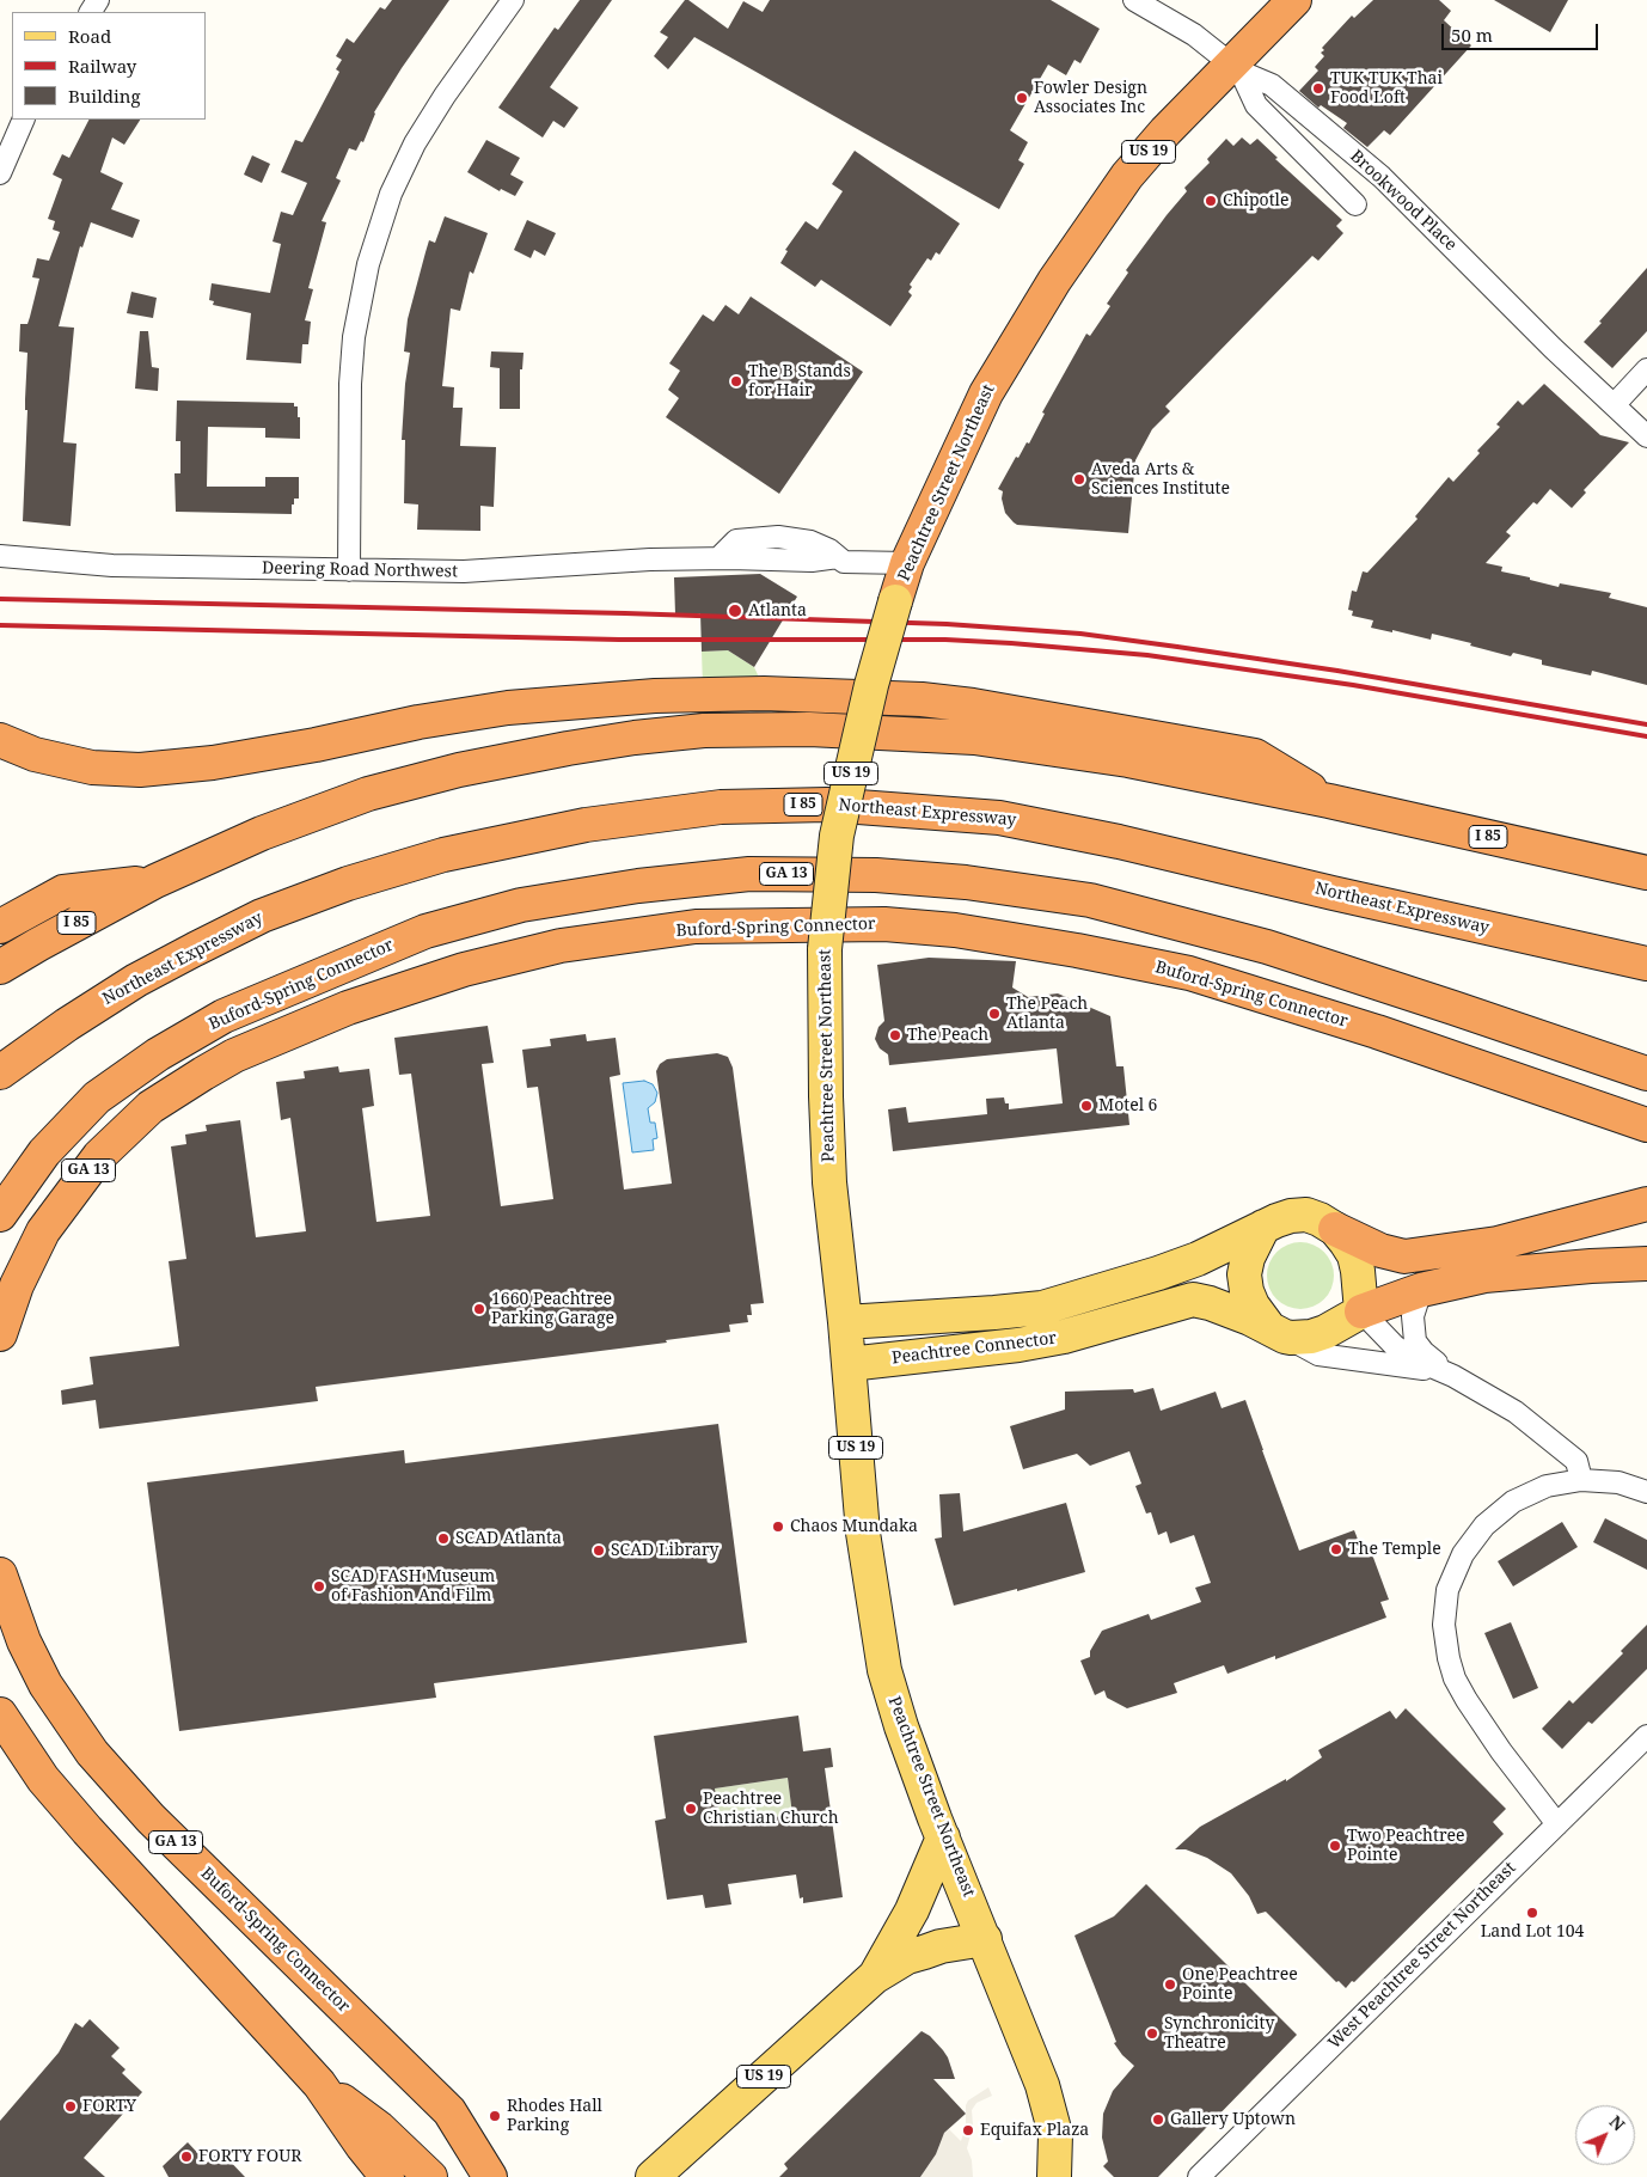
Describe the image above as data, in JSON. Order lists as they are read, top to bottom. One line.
{"streets":{"highway":["US 19","Peachtree Street Northeast","I 85","Northeast Expressway","GA 13","Buford-Spring Connector"],"main road":["Peachtree Connector"],"street":["Brookwood Place","Deering Road Northwest","West Peachtree Street Northeast"]},"crossings":[["US 19","Peachtree Street Northeast"],["Brookwood Place","Peachtree Street Northeast"],["Peachtree Street Northeast","Deering Road Northwest"],["Peachtree Street Northeast","Peachtree Connector"]],"places":["TUK TUK Thai Food Loft","Fowler Design Associates Inc","Chipotle","The B Stands for Hair","Aveda Arts & Sciences Institute","Atlanta","The Peach Atlanta","The Peach","Motel 6","1660 Peachtree Parking Garage","Chaos Mundaka","SCAD Atlanta","The Temple","SCAD Library","SCAD FASH Museum of Fashion And Film","Peachtree Christian Church","Two Peachtree Pointe","Land Lot 104","One Peachtree Pointe","Synchronicity Theatre","FORTY","Rhodes Hall Parking","Gallery Uptown","Equifax Plaza","FORTY FOUR"],"legend":["Road","Railway","Building"],"scale_bar":"50 m","north":"top right"}
